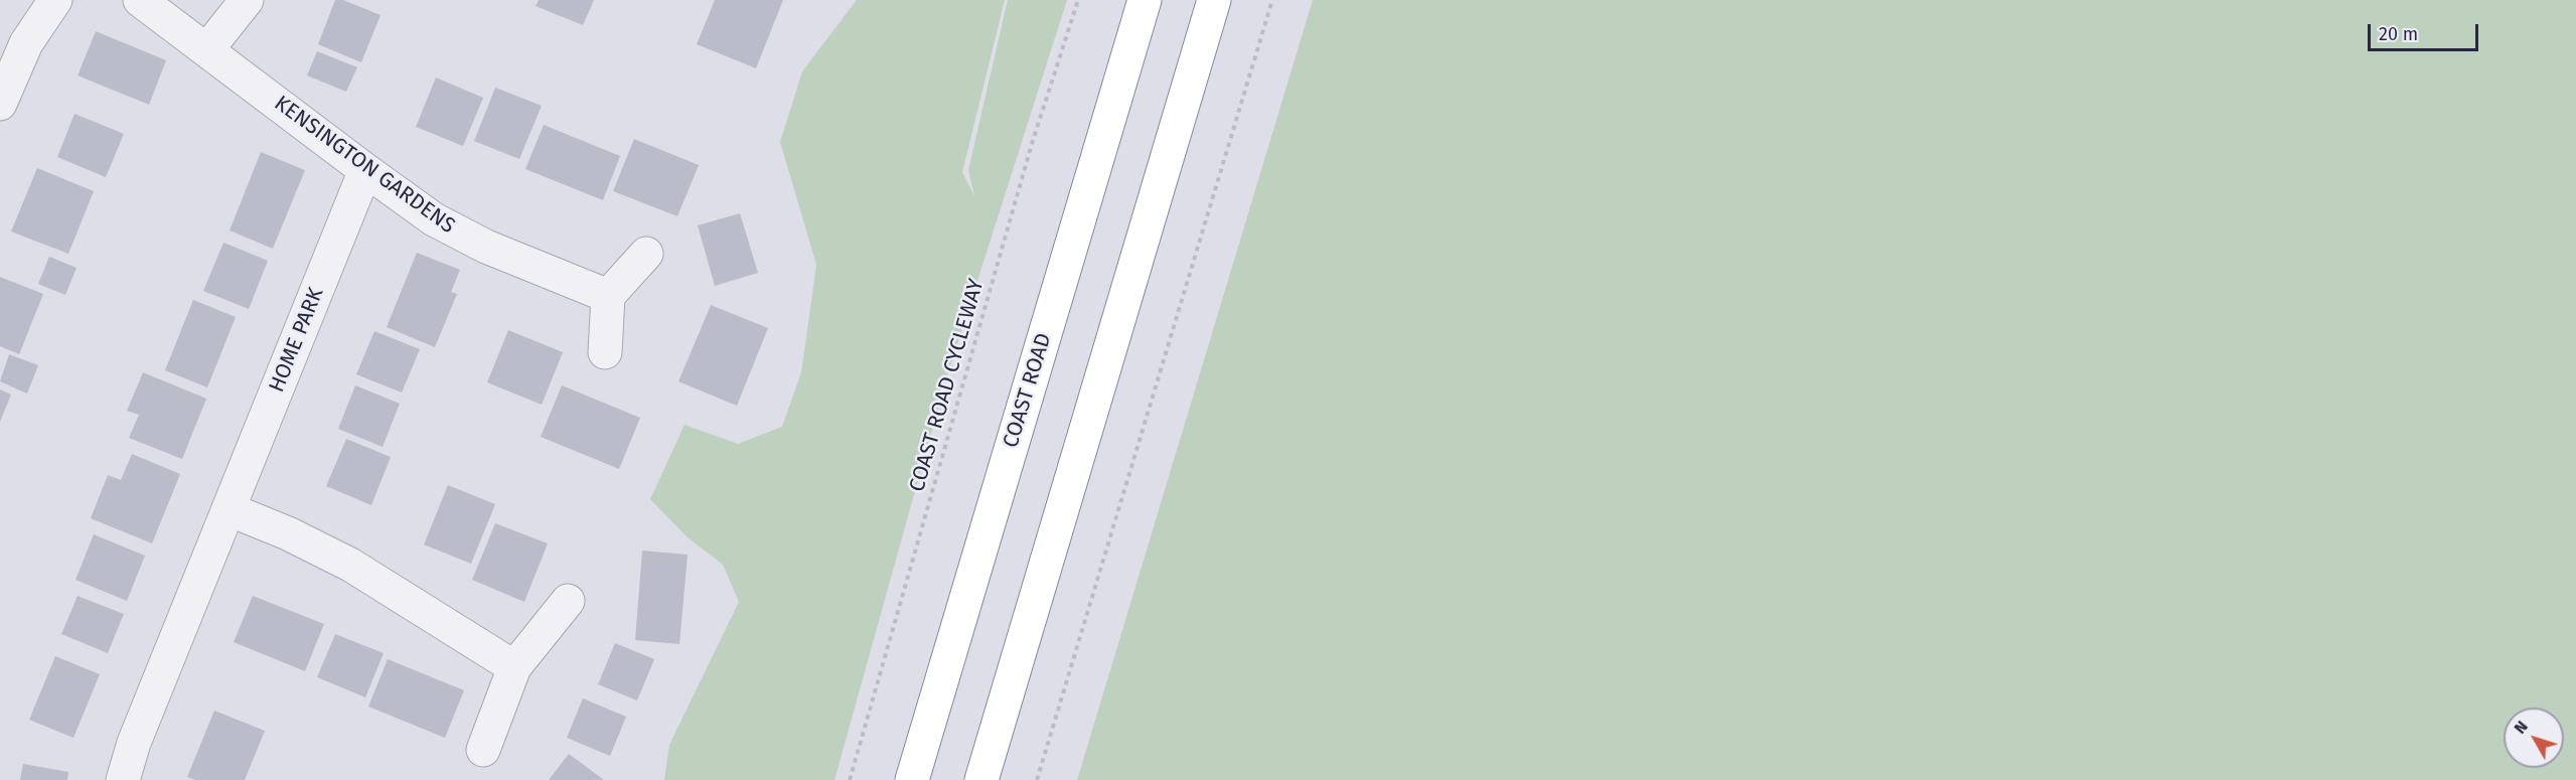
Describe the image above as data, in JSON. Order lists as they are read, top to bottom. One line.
{"streets":{"highway":["COAST ROAD"],"street":["KENSINGTON GARDENS","HOME PARK"],"path":["COAST ROAD CYCLEWAY"]},"crossings":[["KENSINGTON GARDENS","HOME PARK"]],"scale_bar":"20 m","north":"top left"}
